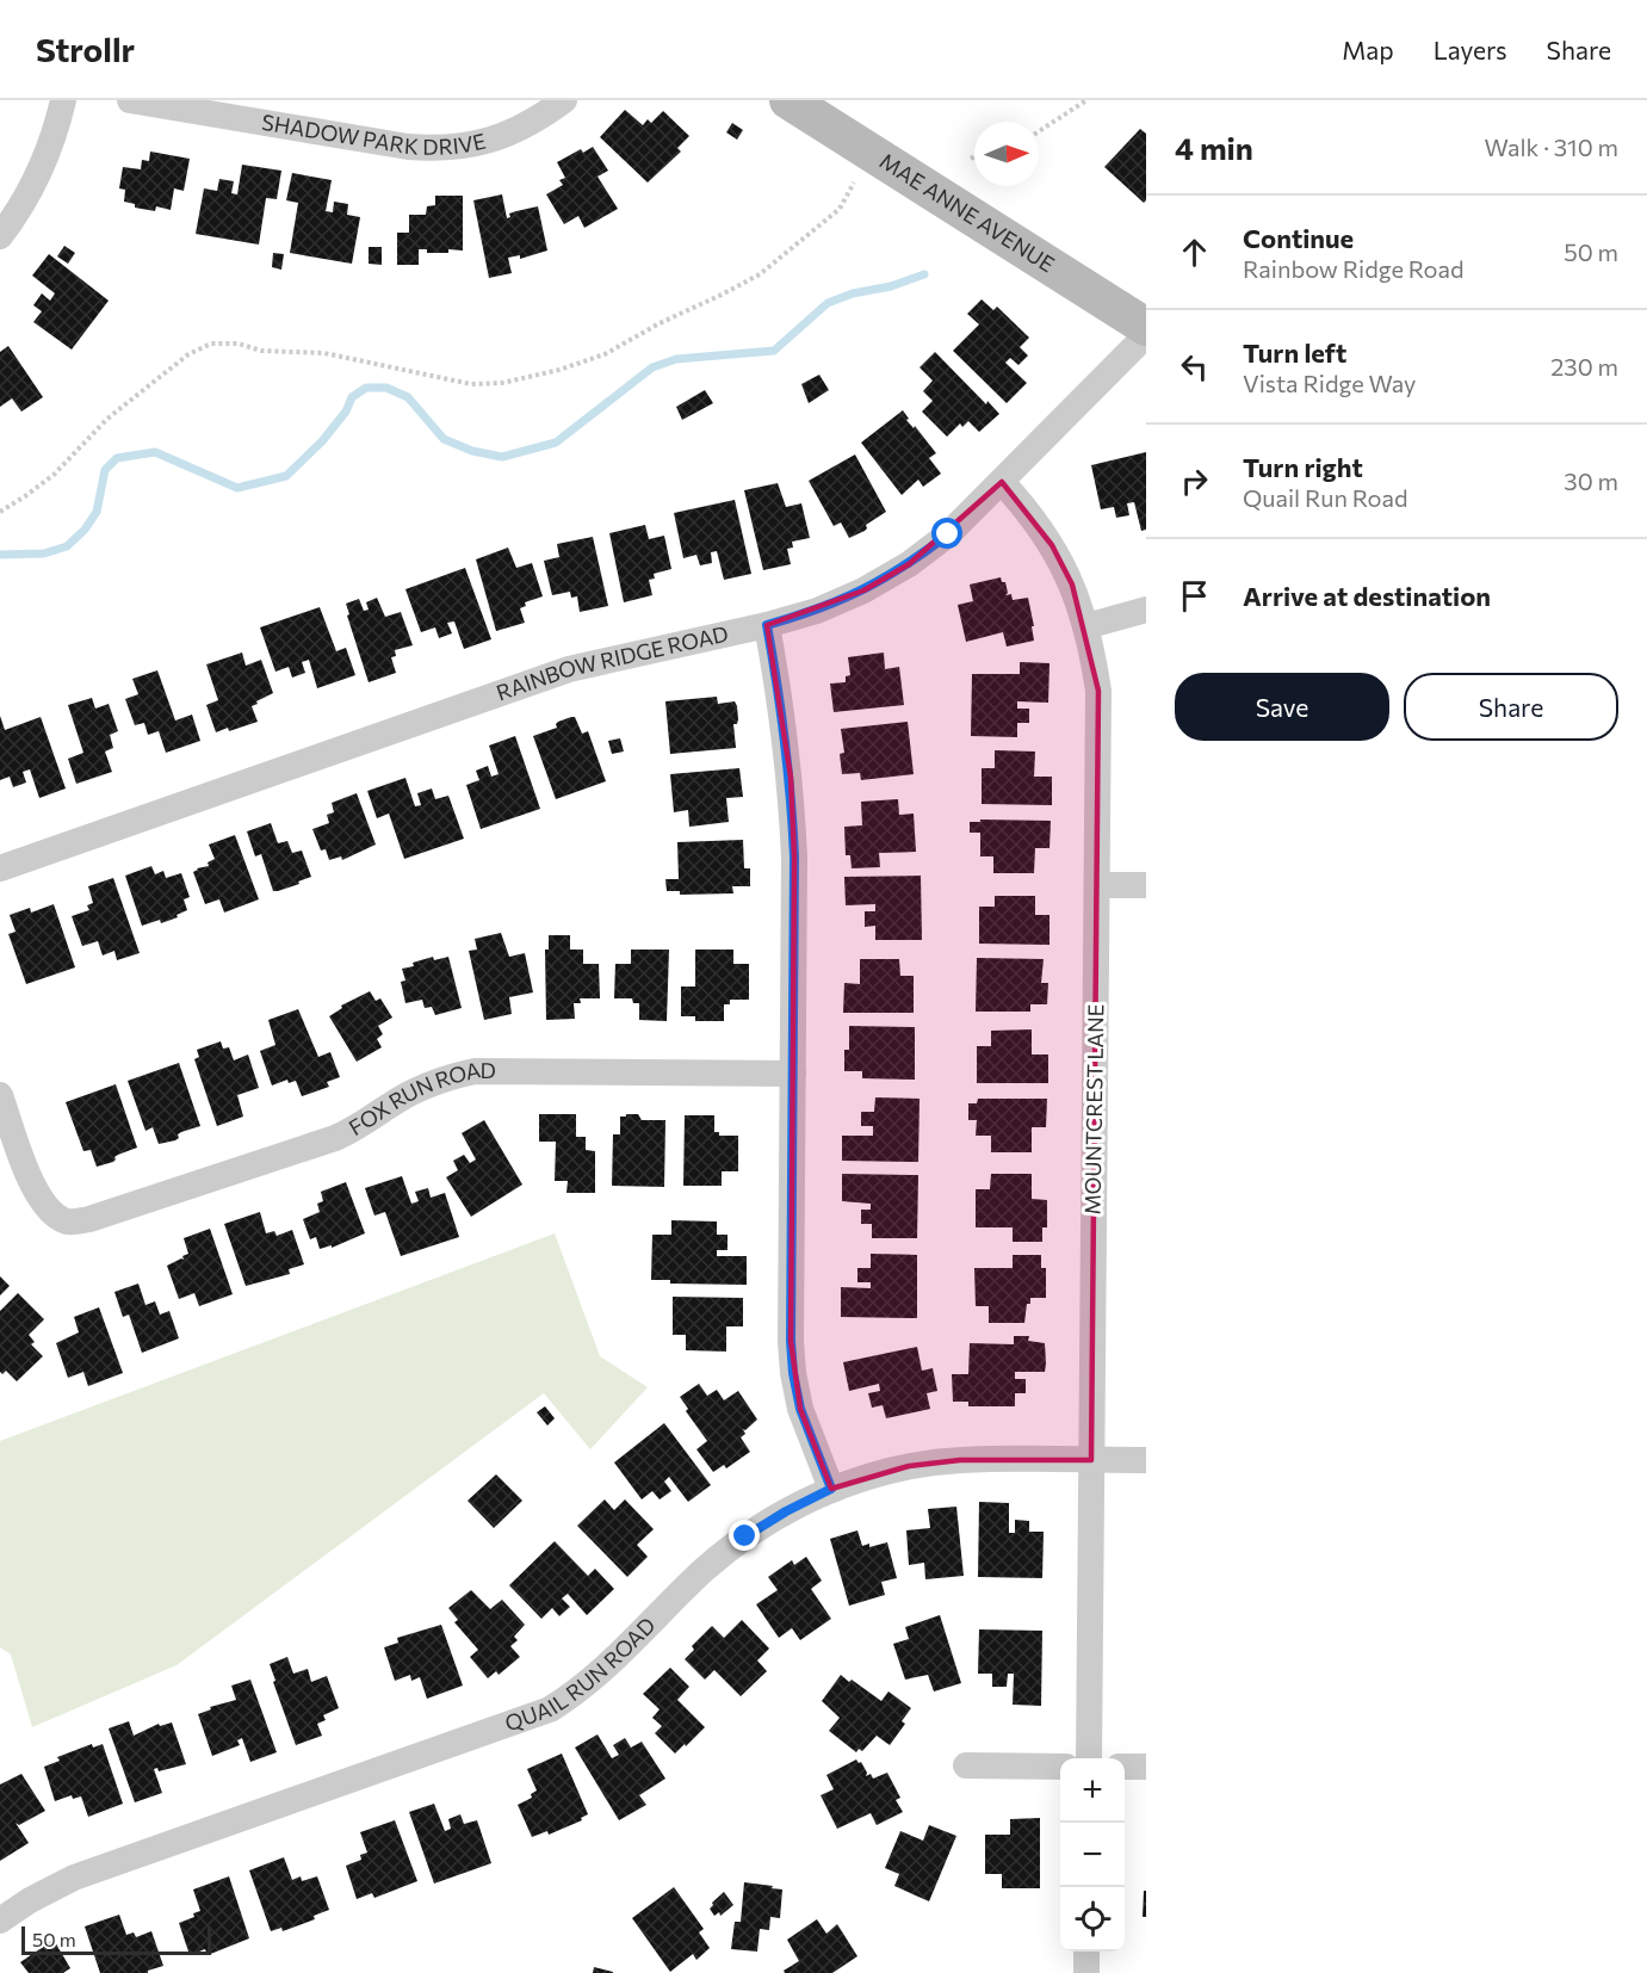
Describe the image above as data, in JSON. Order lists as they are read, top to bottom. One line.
{"streets":{"main road":["MAE ANNE AVENUE"],"street":["SHADOW PARK DRIVE","RAINBOW RIDGE ROAD","FOX RUN ROAD","MOUNTCREST LANE","QUAIL RUN ROAD"]},"crossings":[["RAINBOW RIDGE ROAD","MOUNTCREST LANE"],["MOUNTCREST LANE","QUAIL RUN ROAD"]],"scale_bar":"50 m","north":"right","page":{"header":"Strollr","nav":["Map","Layers","Share"],"heading":["4 min","Walk · 310 m"],"list":[["Continue","Rainbow Ridge Road","50 m"],["Turn left","Vista Ridge Way","230 m"],["Turn right","Quail Run Road","30 m"],"Arrive at destination"],"buttons":["Save","Share"],"map_buttons":["+","−"],"scale":"50 m"}}
